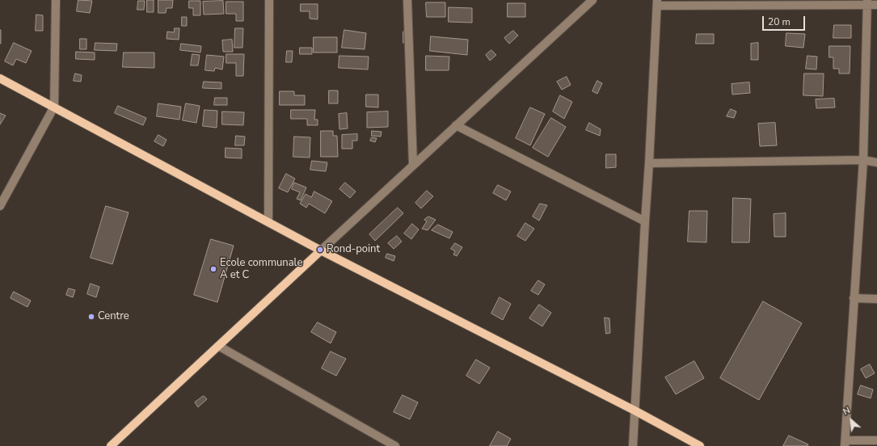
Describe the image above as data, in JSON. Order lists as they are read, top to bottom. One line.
{"places":["Rond-point","Ecole communale A et C","Centre"],"scale_bar":"20 m","north":"top left"}
